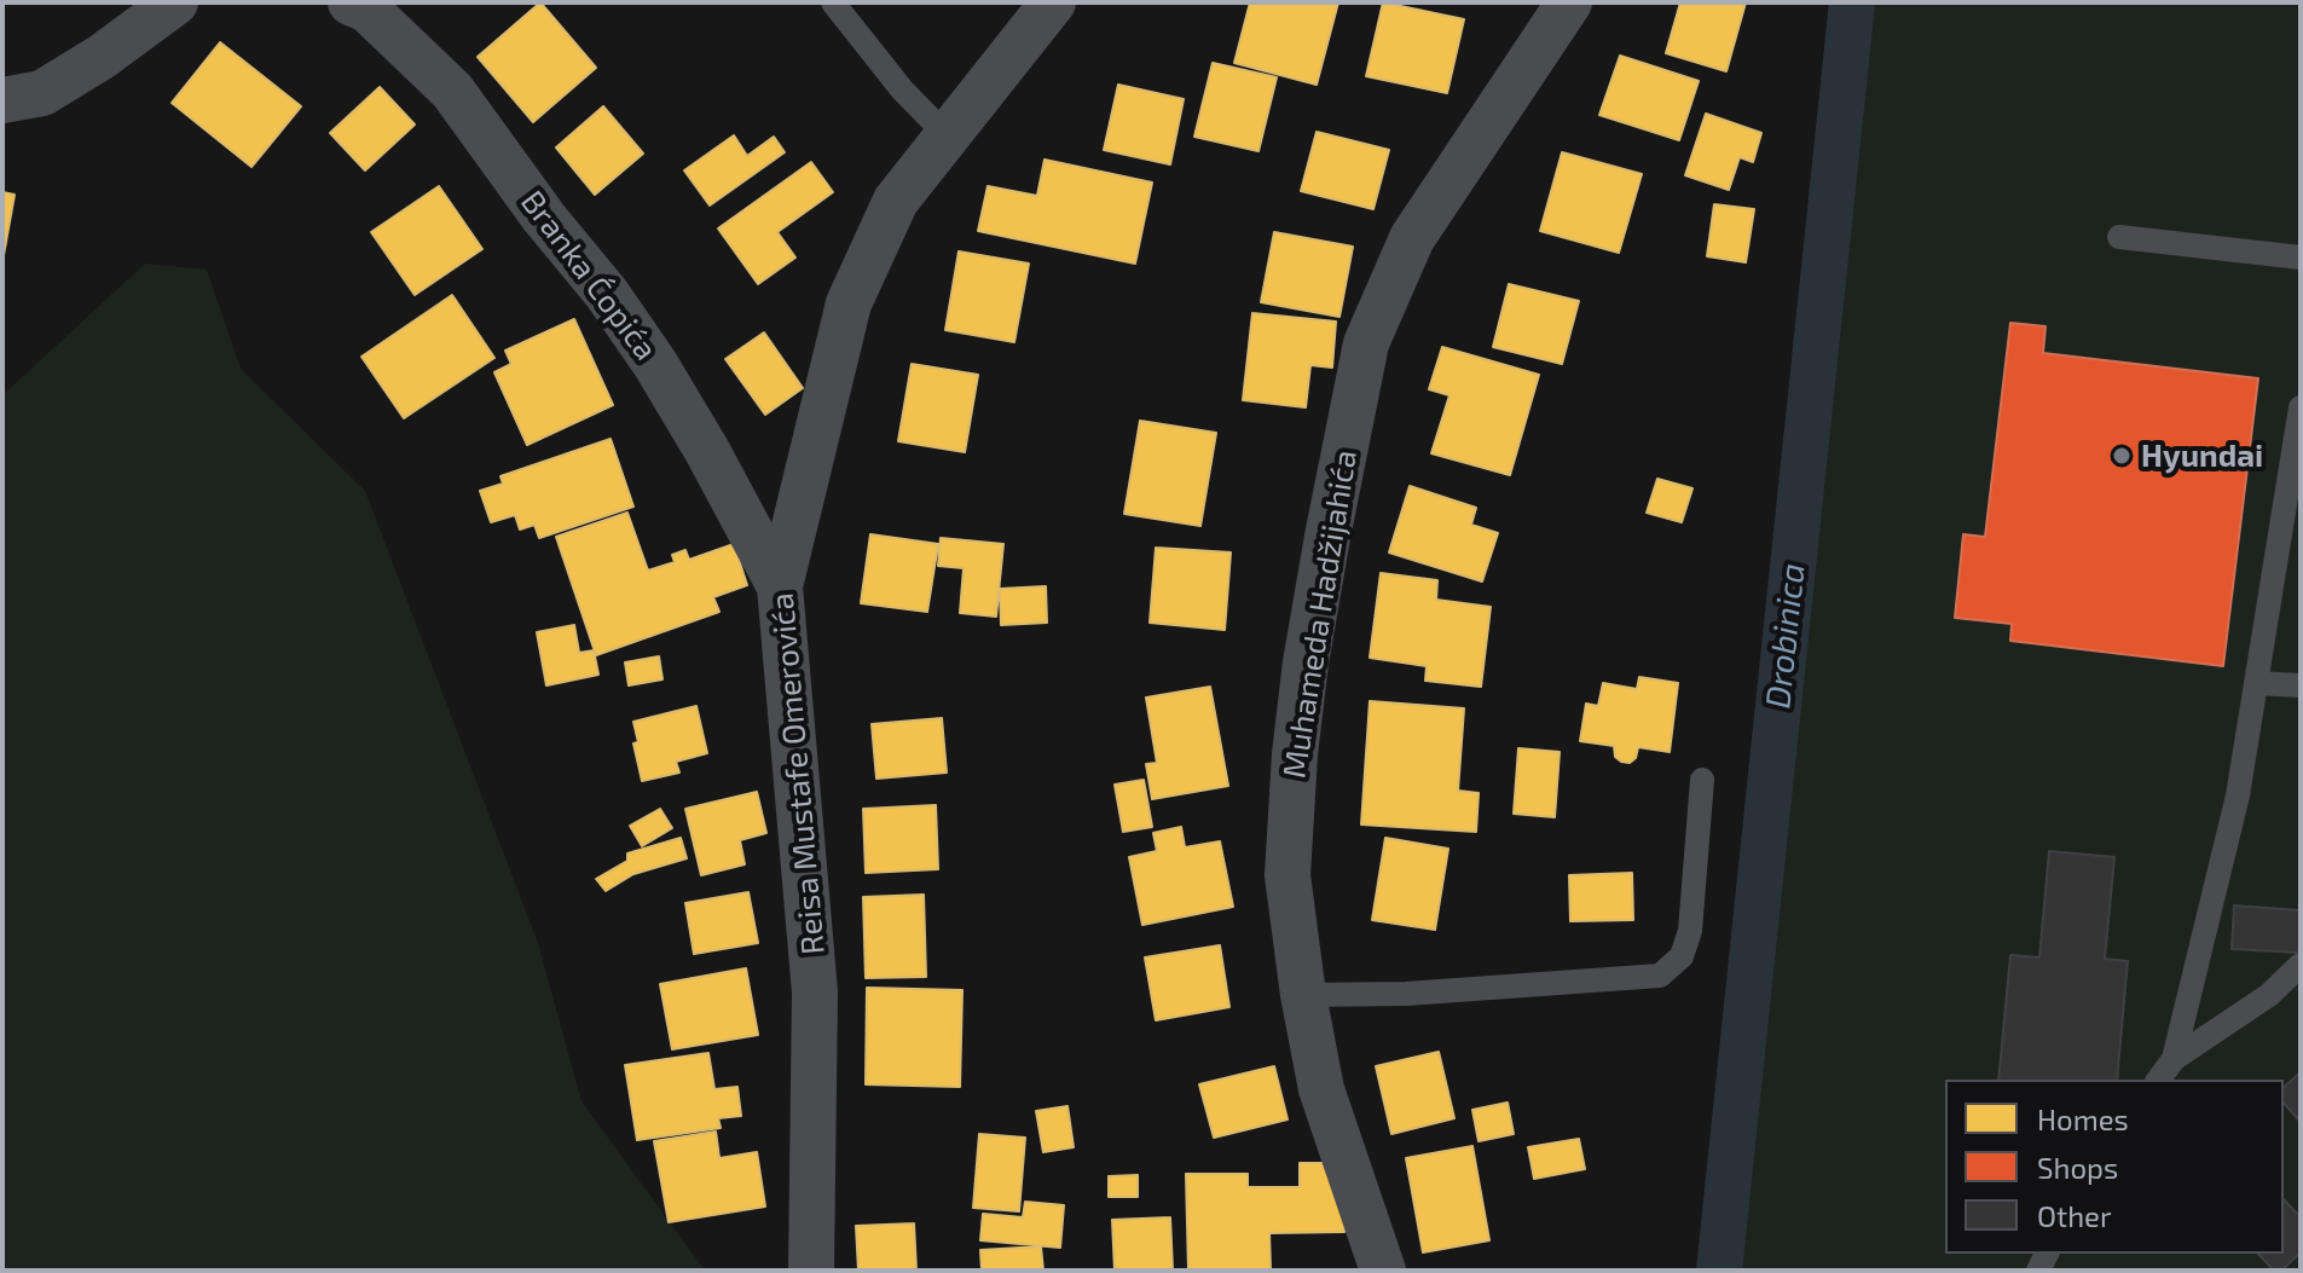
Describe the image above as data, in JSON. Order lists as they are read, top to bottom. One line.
{"streets":{"street":["Branka Ćopića","Muhameda Hadžijahića","Reisa Mustafe Omerovića"]},"crossings":[["Branka Ćopića","Reisa Mustafe Omerovića"]],"water":["Drobinica"],"places":["Hyundai"],"legend":["Homes","Shops","Other"]}
